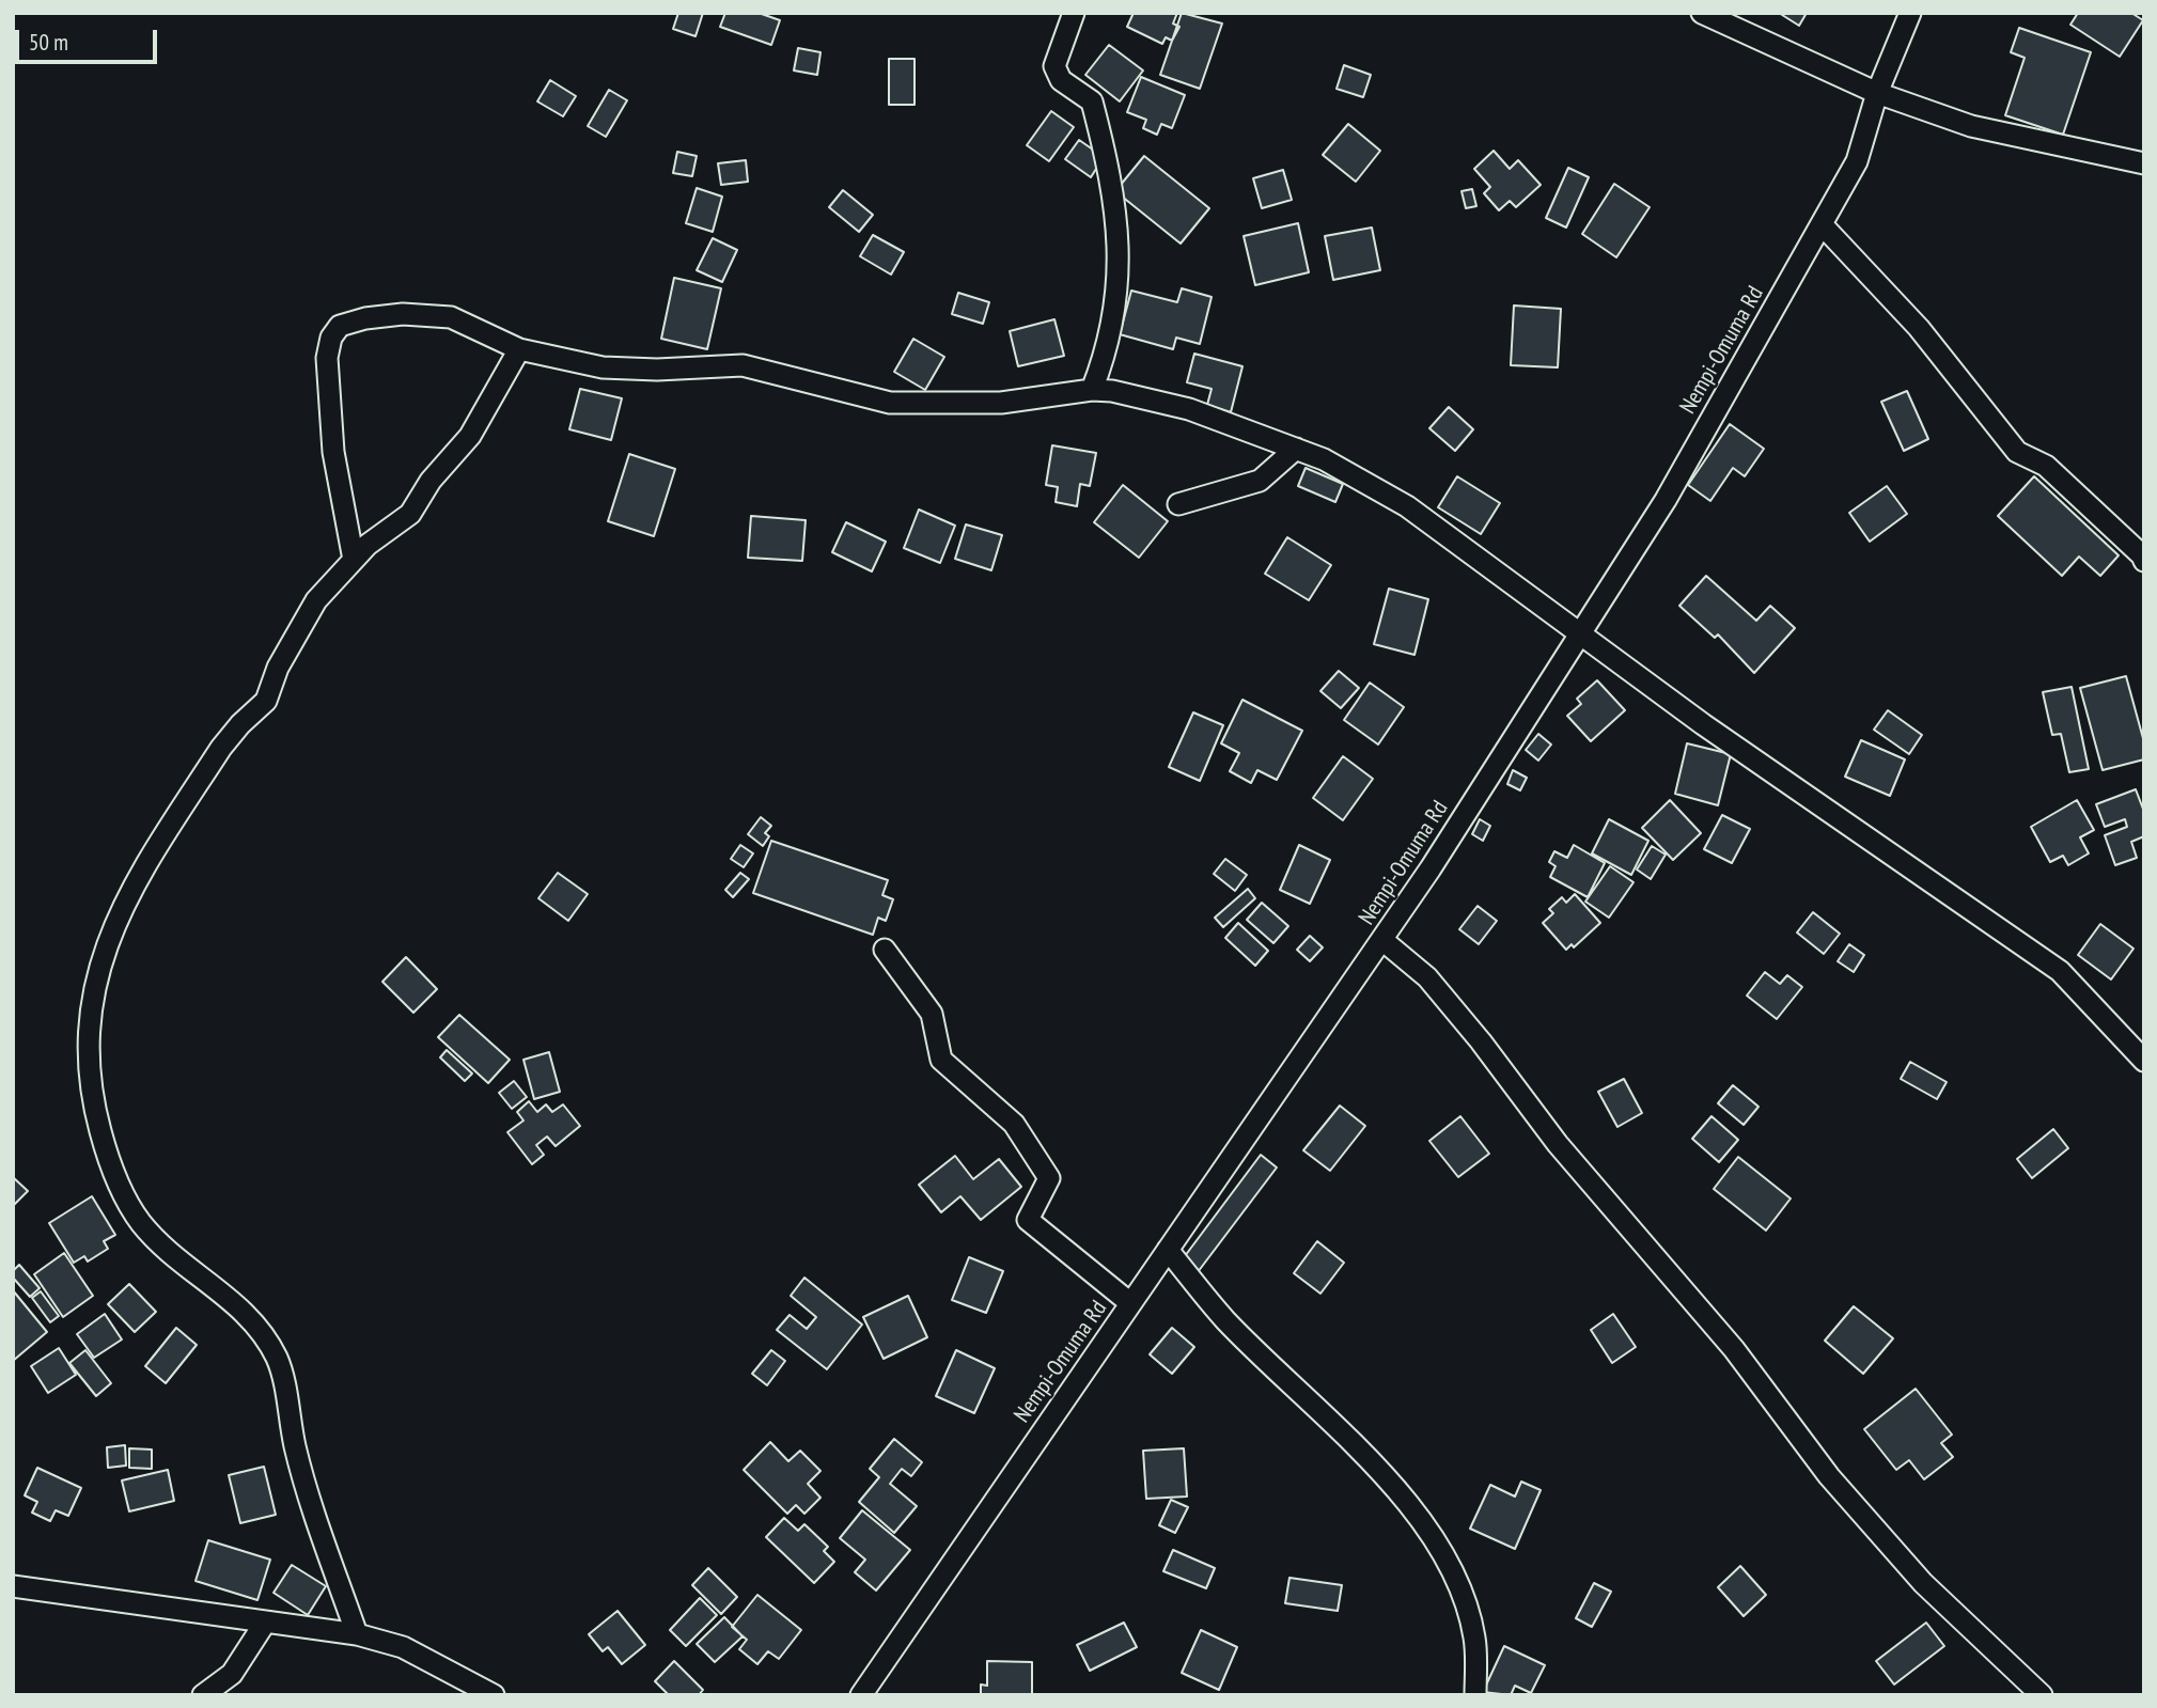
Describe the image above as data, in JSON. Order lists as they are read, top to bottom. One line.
{"streets":{"street":["Nempi-Omuma Rd"]},"scale_bar":"50 m"}
